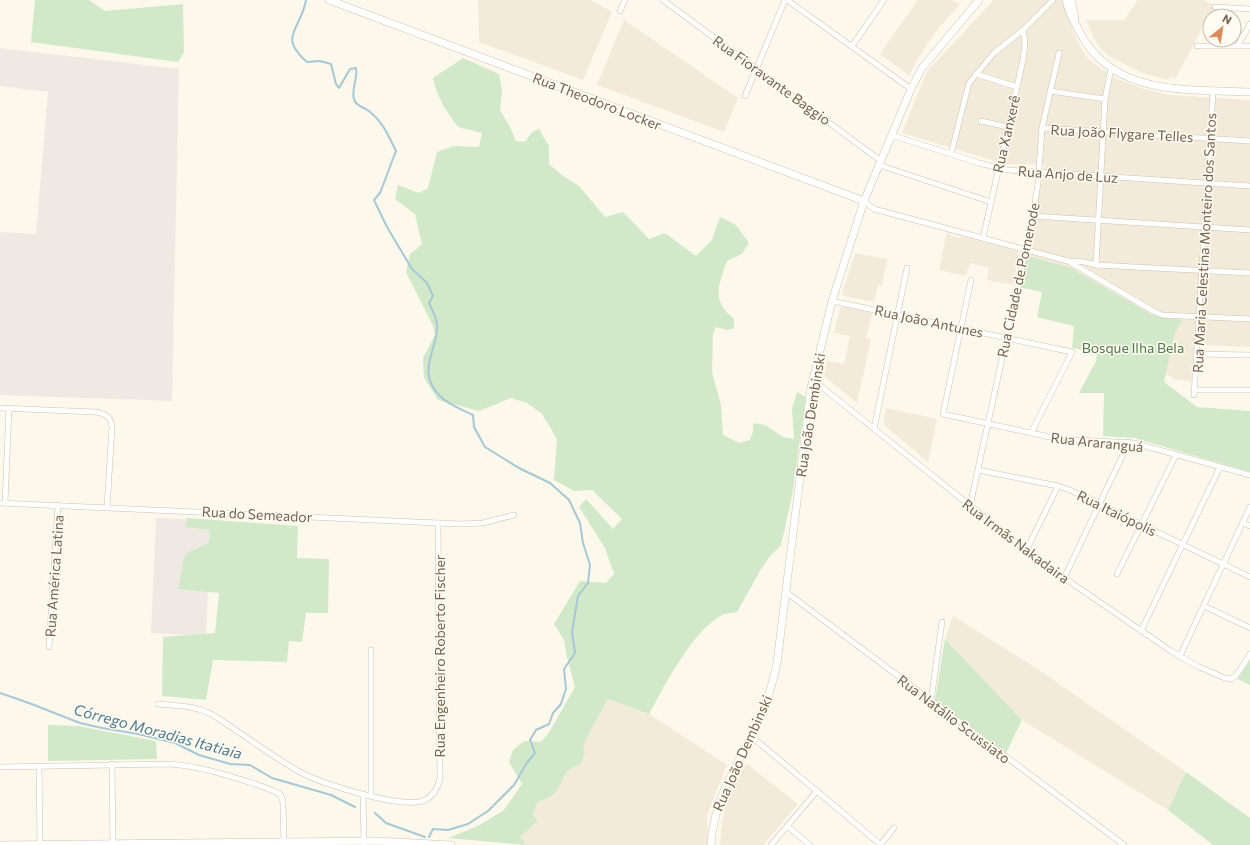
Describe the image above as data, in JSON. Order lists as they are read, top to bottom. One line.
{"streets":{"main road":["Rua Theodoro Locker","Rua João Dembinski"],"street":["Rua Fioravante Baggio","Rua João Flygare Telles","Rua Xanxerê","Rua Anjo de Luz","Rua Maria Celestina Monteiro dos Santos","Rua Cidade de Pomerode","Rua João Antunes","Rua Araranguá","Rua Itaiópolis","Rua do Semeador","Rua Irmãs Nakadaira","Rua América Latina","Rua Engenheiro Roberto Fischer","Rua Natálio Scussiato"]},"crossings":[["Rua Fioravante Baggio","Rua Xanxerê"],["Rua Fioravante Baggio","Rua João Dembinski"],["Rua Theodoro Locker","Rua João Dembinski"],["Rua João Flygare Telles","Rua Maria Celestina Monteiro dos Santos"],["Rua João Flygare Telles","Rua Cidade de Pomerode"],["Rua Xanxerê","Rua Anjo de Luz"],["Rua Anjo de Luz","Rua Maria Celestina Monteiro dos Santos"],["Rua Anjo de Luz","Rua Cidade de Pomerode"],["Rua Anjo de Luz","Rua João Dembinski"],["Rua Cidade de Pomerode","Rua João Antunes"],["Rua Cidade de Pomerode","Rua Araranguá"],["Rua Cidade de Pomerode","Rua Itaiópolis"],["Rua Cidade de Pomerode","Rua Irmãs Nakadaira"],["Rua João Antunes","Rua João Dembinski"],["Rua João Antunes","Rua Araranguá"],["Rua João Dembinski","Rua Irmãs Nakadaira"],["Rua João Dembinski","Rua Natálio Scussiato"],["Rua do Semeador","Rua América Latina"],["Rua do Semeador","Rua Engenheiro Roberto Fischer"]],"water":["Córrego Moradias Itatiaia"],"parks":["Bosque Ilha Bela"],"north":"top right"}
